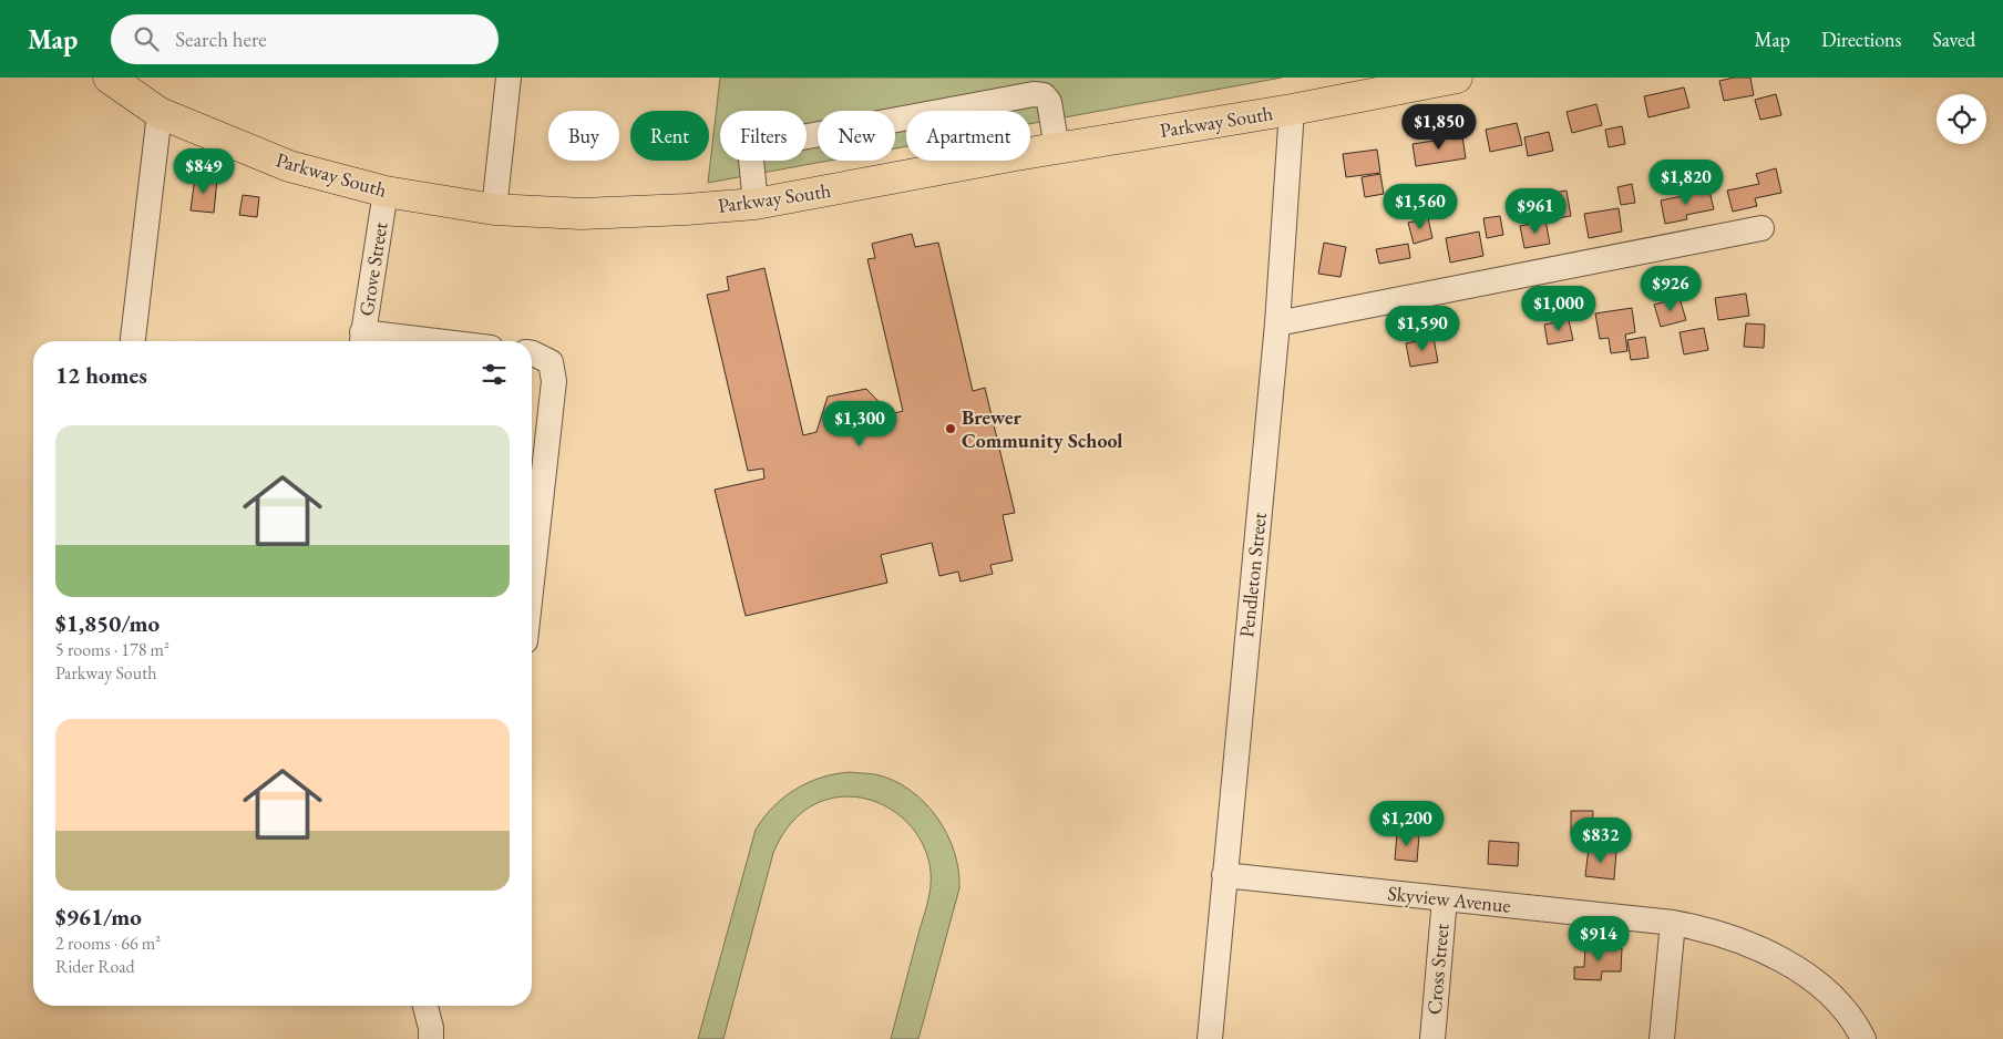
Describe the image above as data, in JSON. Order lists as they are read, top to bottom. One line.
{"streets":{"main road":["Parkway South"],"street":["Grove Street","Pendleton Street","Skyview Avenue","Cross Street"]},"crossings":[["Parkway South","Grove Street"],["Parkway South","Pendleton Street"],["Pendleton Street","Skyview Avenue"],["Skyview Avenue","Cross Street"]],"places":["Brewer Community School"],"page":{"header":"Map","search":"Search here","nav":["Map","Directions","Saved"],"price":["$1,850","$849","$1,820","$1,560","$961","$926","$1,000","$1,590","$1,300","$1,200","$832","$914"],"chip":["Buy","Rent","Filters","New","Apartment"],"heading":"12 homes","list":[{"name":"$1,850/mo","note":"5 rooms · 178 m² · Parkway South"},{"name":"$961/mo","note":"2 rooms · 66 m² · Rider Road"}]}}
